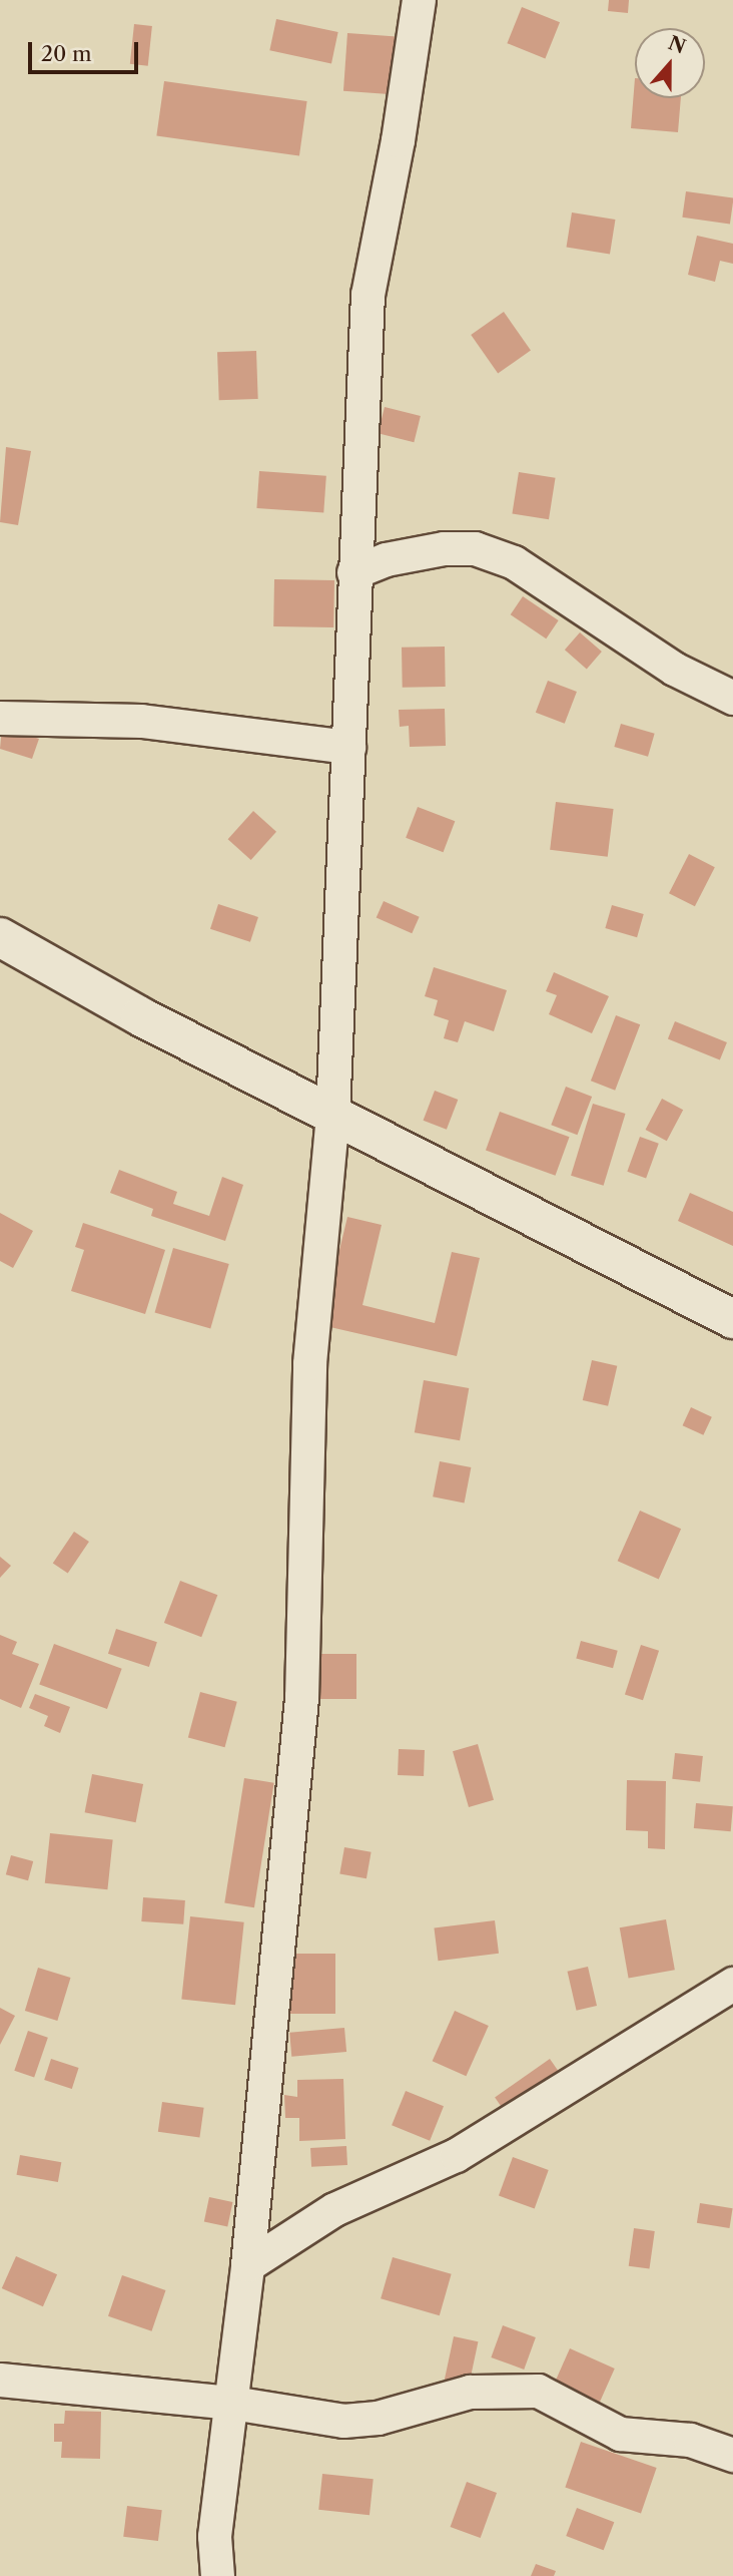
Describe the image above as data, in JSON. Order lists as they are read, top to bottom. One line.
{"scale_bar":"20 m","north":"top"}
